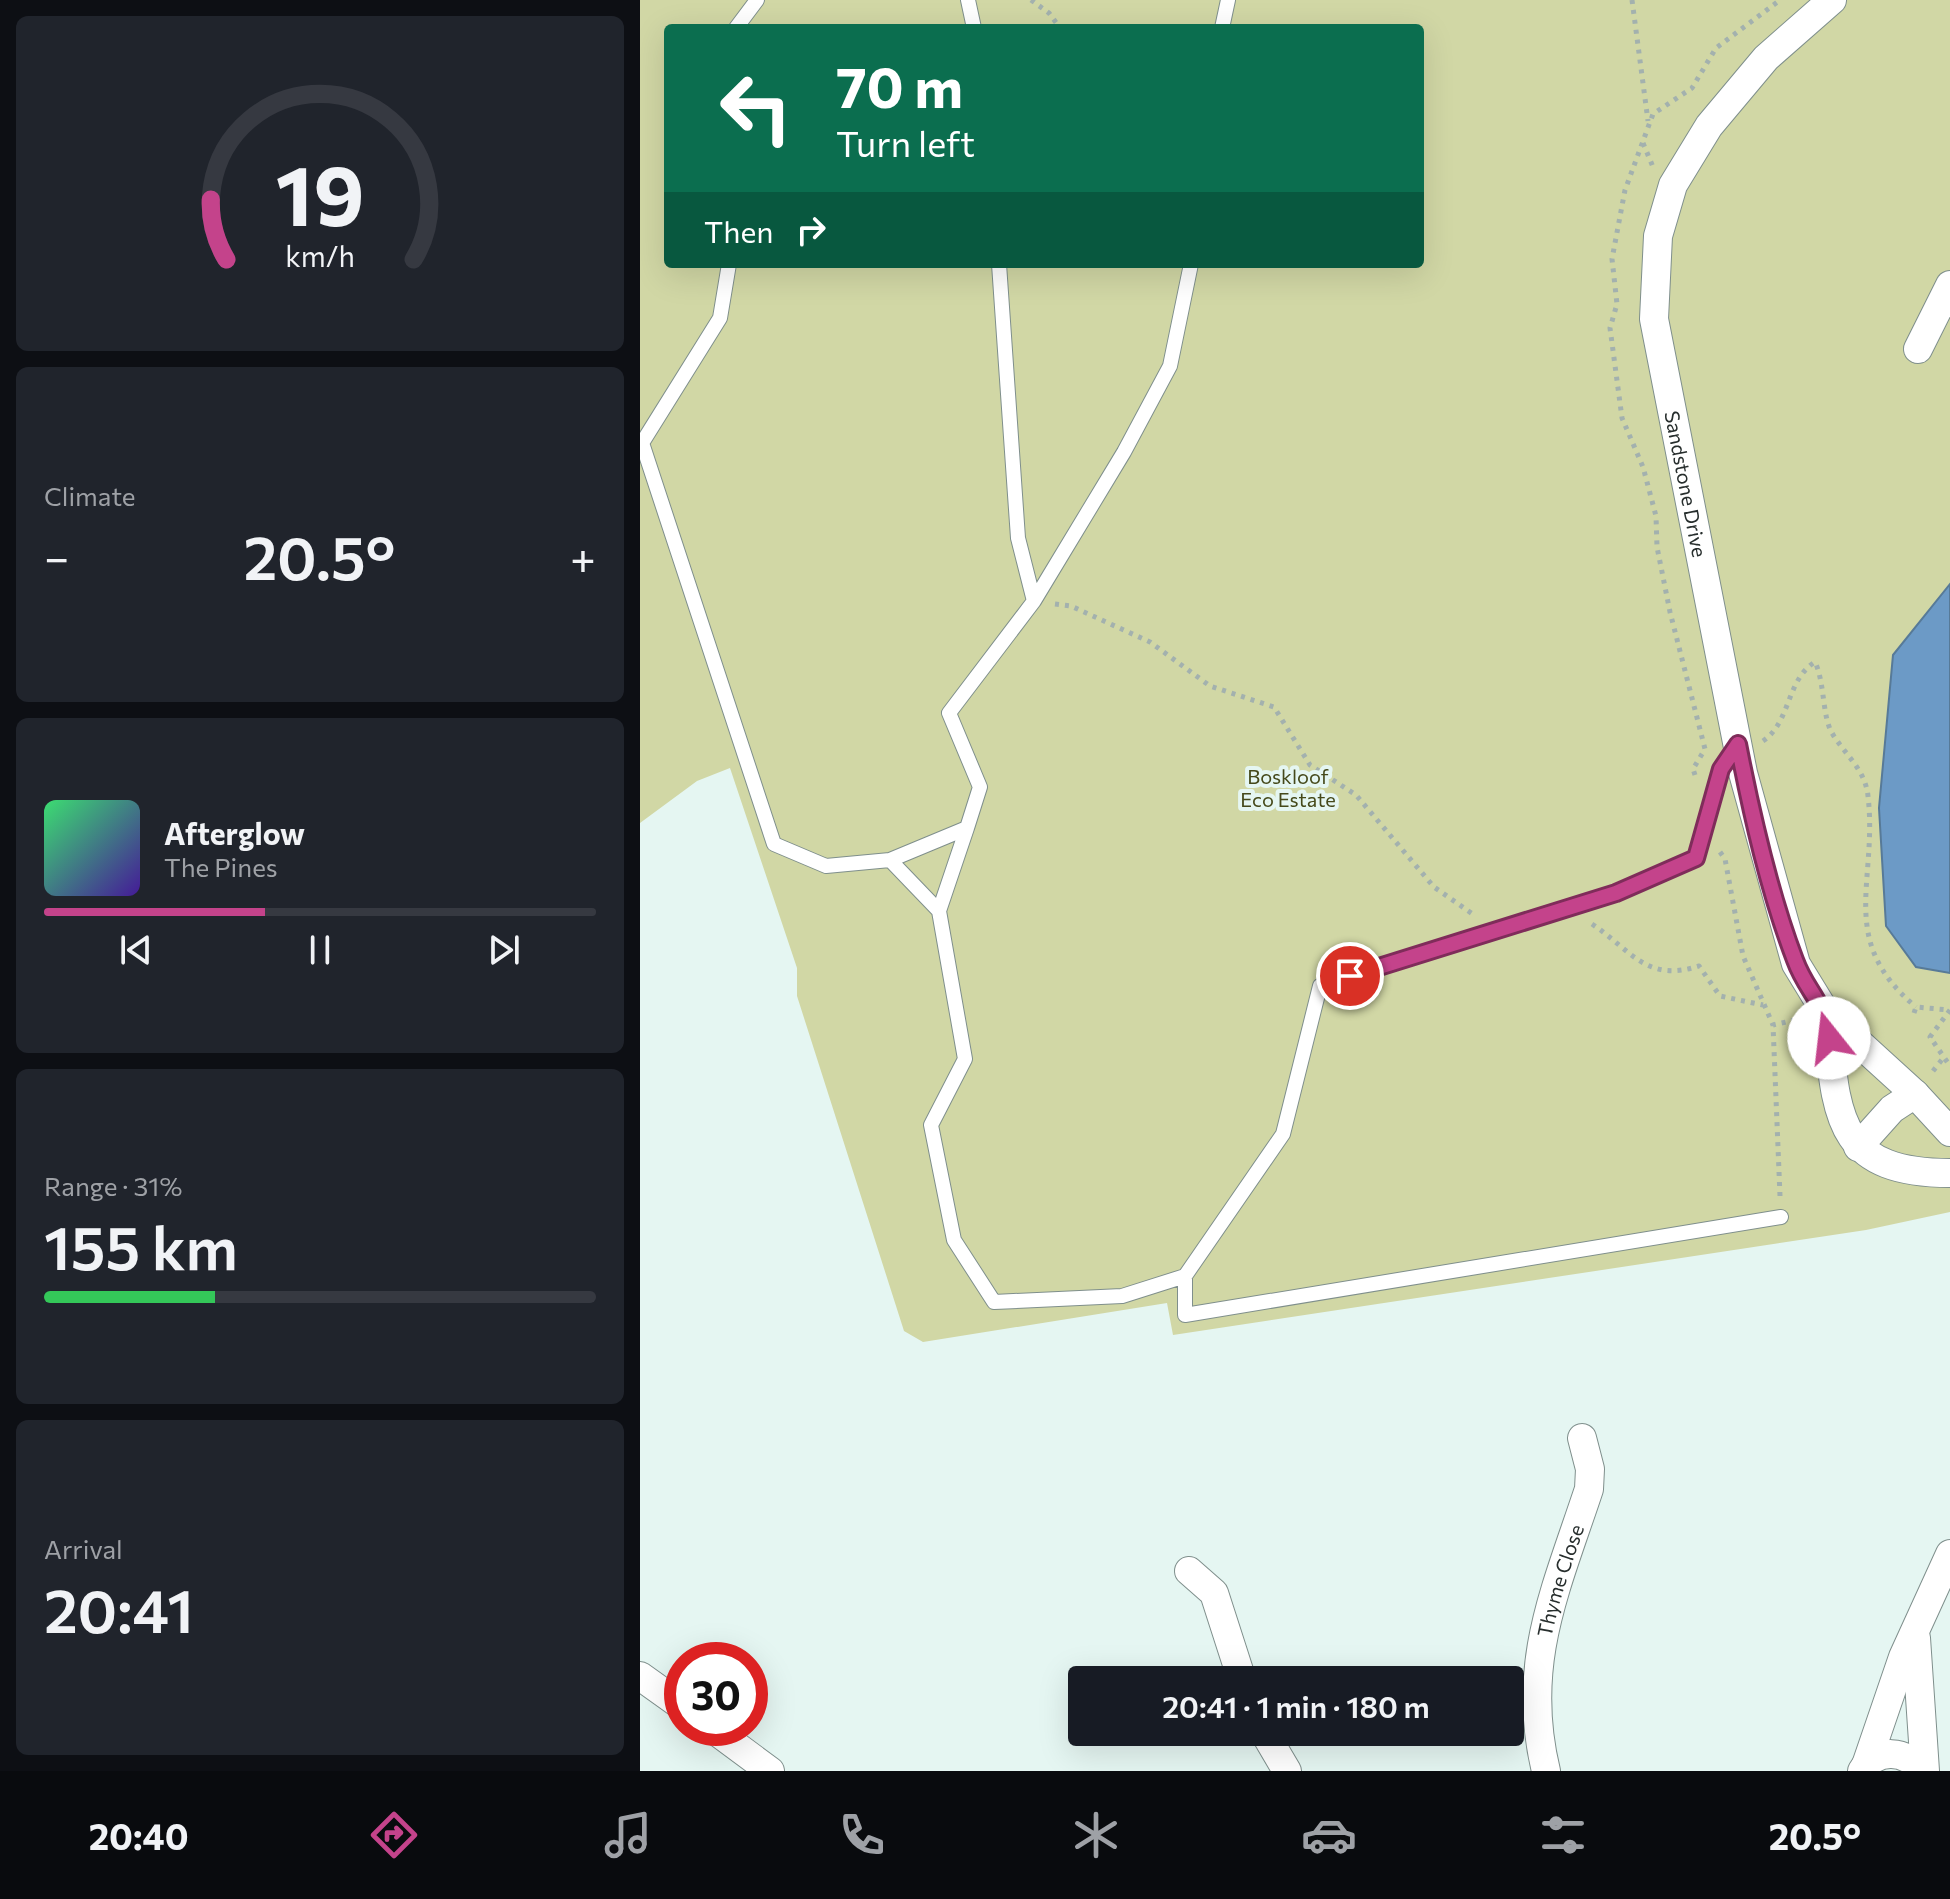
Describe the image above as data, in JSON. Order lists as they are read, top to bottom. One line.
{"streets":{"street":["Sandstone Drive","Thyme Close"]},"parks":["Boskloof Eco Estate"],"page":{"turn":["70 m","Turn left"],"then":"Then","tile":["Climate",["Range · 31%","155 km"],["Arrival","20:41"]],"heat":["−","20.5°","+"],"song":["Afterglow","The Pines"],"limit":"30","trip":"20:41 · 1 min · 180 m","tabs":["20:40","20.5°"],"gauge":["19","km/h"]}}
